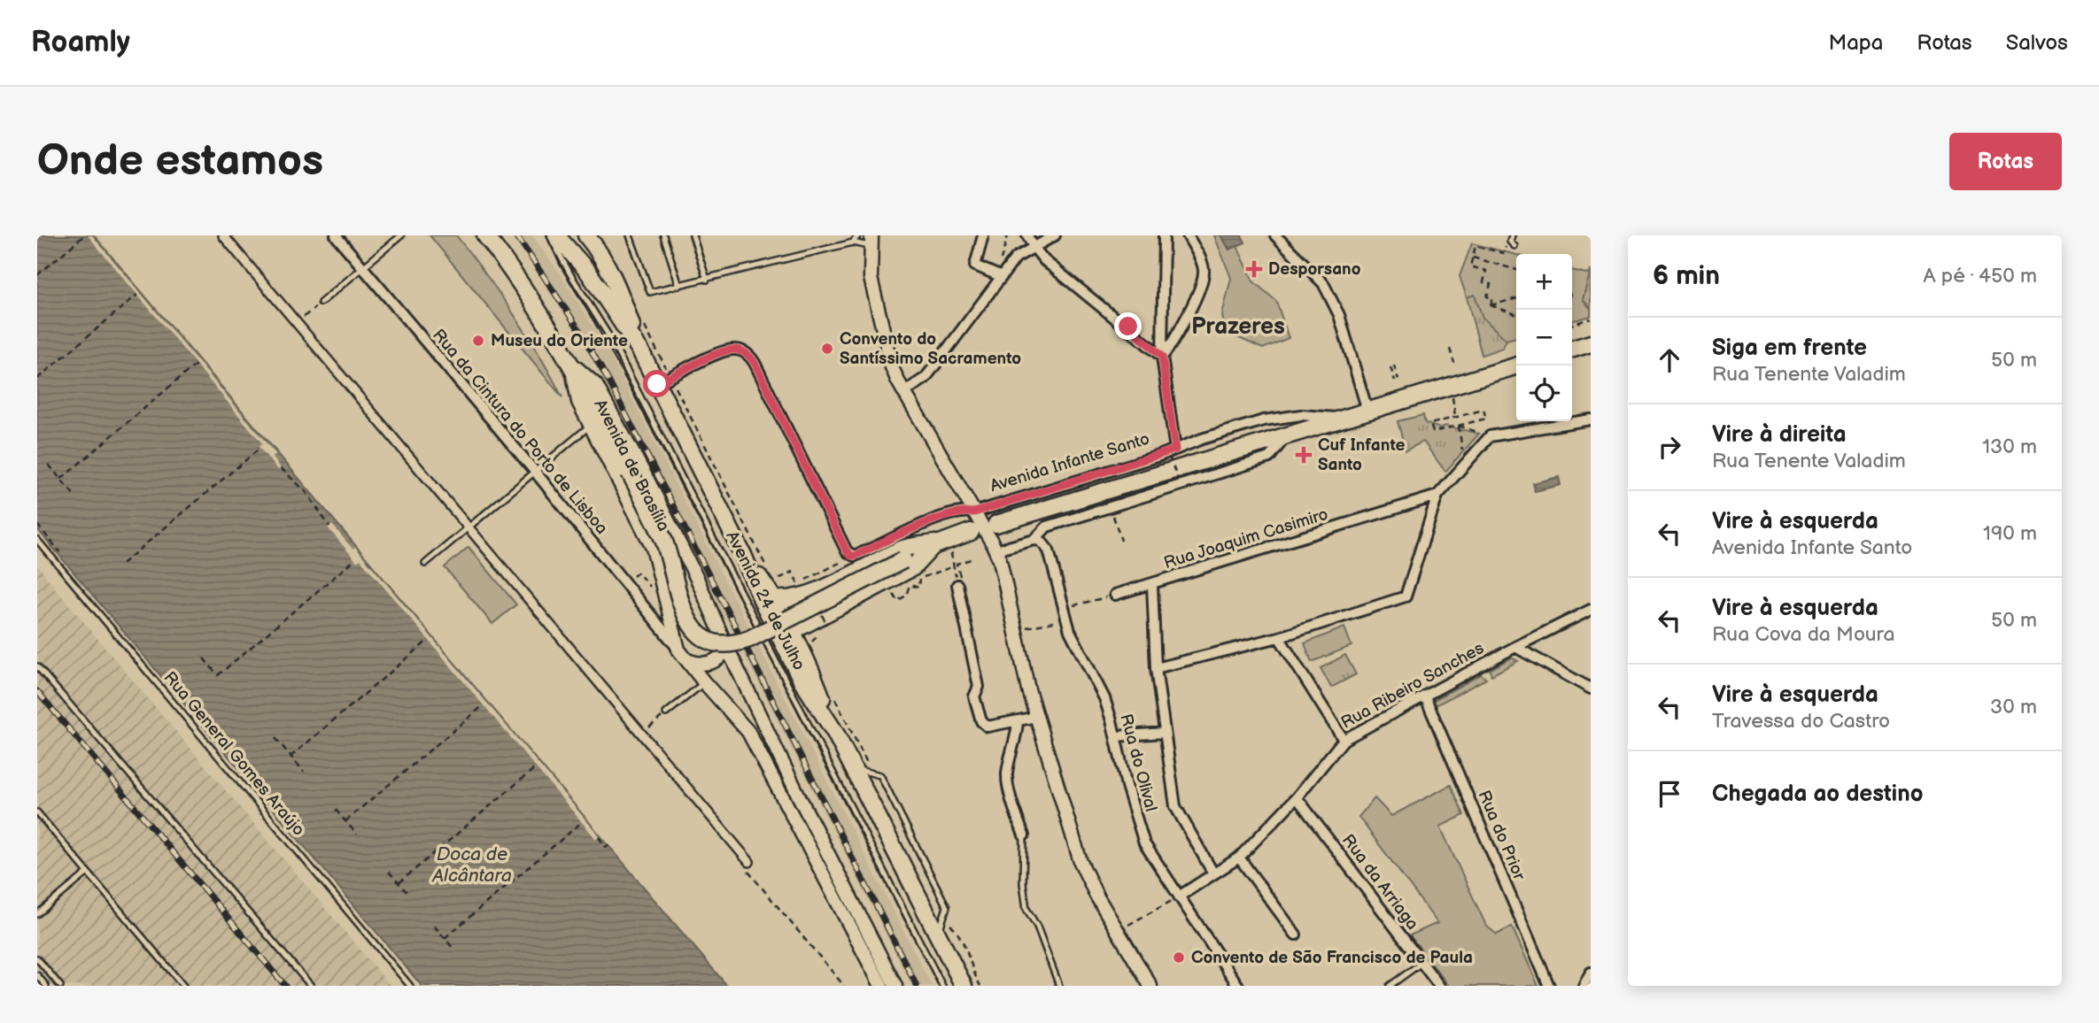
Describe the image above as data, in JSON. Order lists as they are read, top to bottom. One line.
{"streets":{"main road":["Avenida Infante Santo","Avenida de Brasília","Avenida 24 de Julho"],"street":["Rua da Cintura do Porto de Lisboa","Rua Joaquim Casimiro","Rua Ribeiro Sanches","Rua do Olival","Rua do Prior","Rua da Arriaga"],"lane":["Rua General Gomes Araújo"]},"crossings":[["Rua da Cintura do Porto de Lisboa","Avenida de Brasília"],["Avenida Infante Santo","Avenida 24 de Julho"],["Avenida Infante Santo","Rua do Olival"],["Rua Ribeiro Sanches","Rua do Olival"],["Rua Ribeiro Sanches","Rua do Prior"],["Rua Ribeiro Sanches","Rua da Arriaga"]],"districts":["Prazeres"],"water":["Doca de Alcântara"],"places":{"health":["Desporsano","Cuf Infante Santo"],"other":["Museu do Oriente","Convento do Santíssimo Sacramento","Convento de São Francisco de Paula"]},"page":{"header":"Roamly","nav":["Mapa","Rotas","Salvos"],"buttons":"Rotas","title":"Onde estamos","heading":["6 min","A pé · 450 m"],"map_buttons":["+","−"],"list":[["Siga em frente","Rua Tenente Valadim","50 m"],["Vire à direita","Rua Tenente Valadim","130 m"],["Vire à esquerda","Avenida Infante Santo","190 m"],["Vire à esquerda","Rua Cova da Moura","50 m"],["Vire à esquerda","Travessa do Castro","30 m"],"Chegada ao destino"]}}
